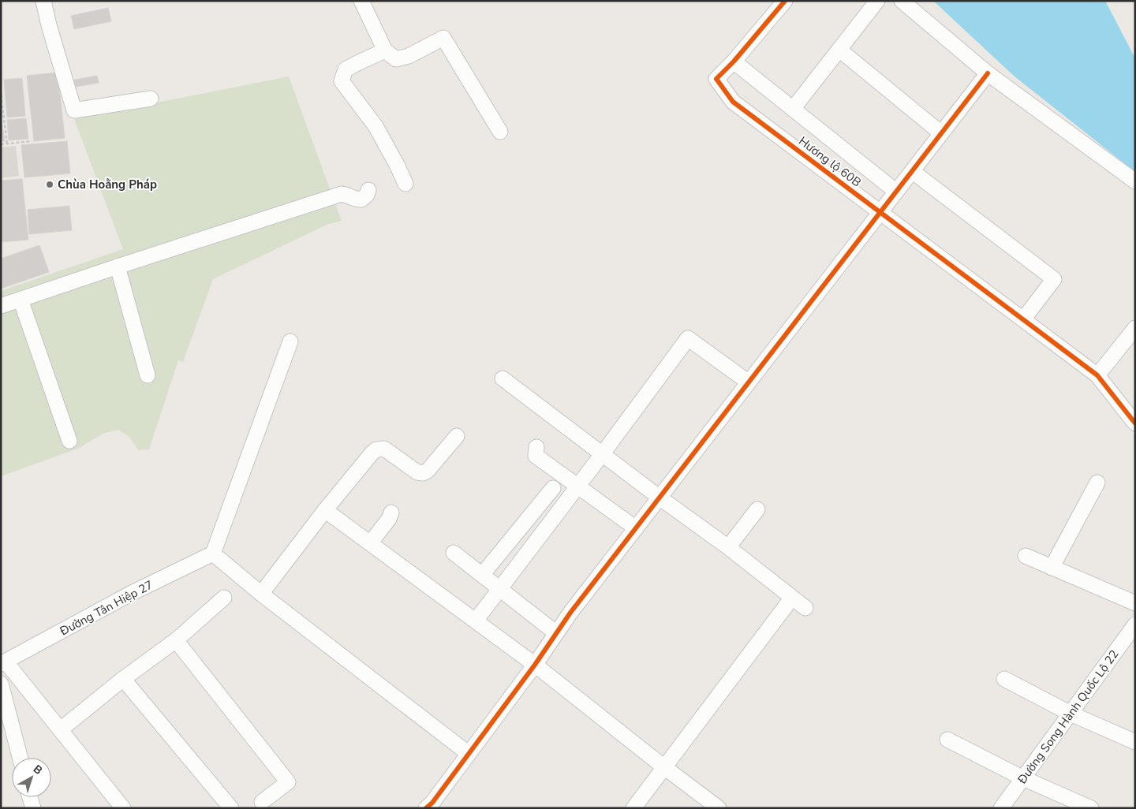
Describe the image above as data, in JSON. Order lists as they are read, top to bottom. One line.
{"streets":{"street":["Hương lộ 60B","Đường Tân Hiệp 27","Đường Song Hành Quốc Lộ 22"]},"places":["Chùa Hoằng Pháp"],"north":"top right"}
